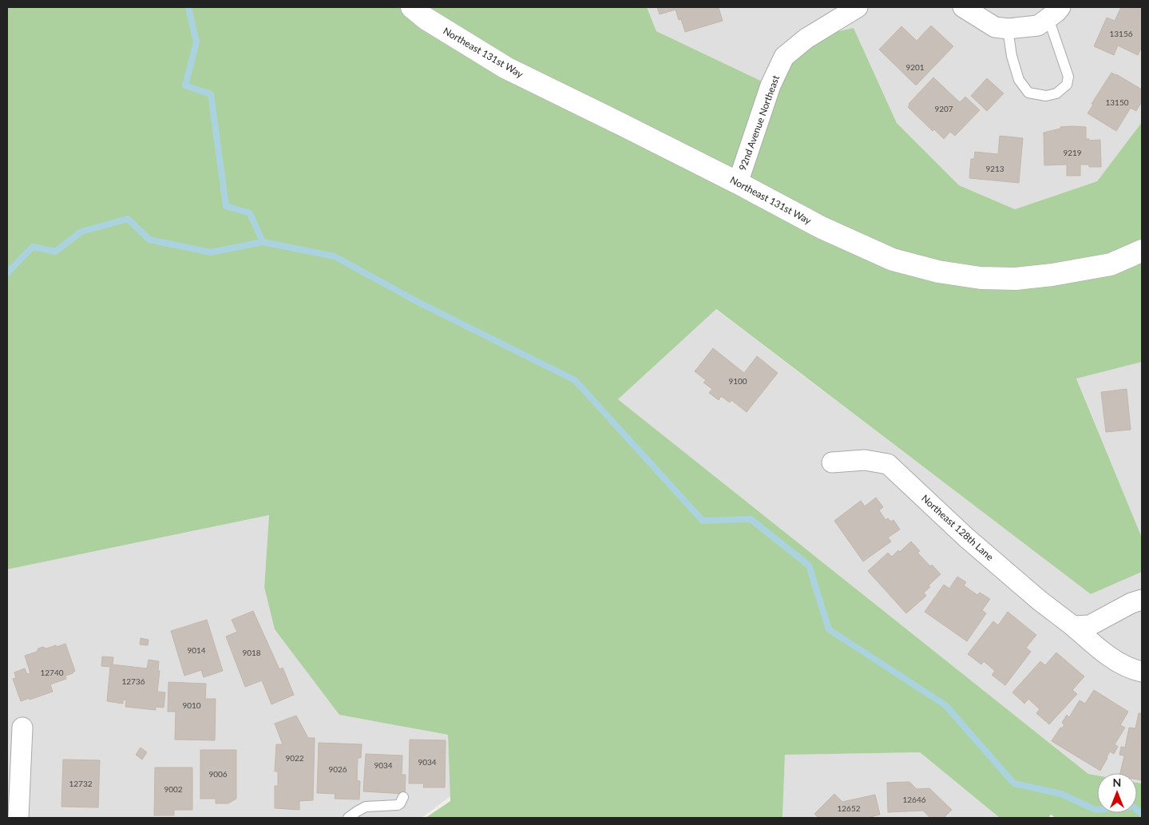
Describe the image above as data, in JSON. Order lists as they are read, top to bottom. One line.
{"streets":{"street":["Northeast 131st Way","92nd Avenue Northeast","Northeast 128th Lane"]},"crossings":[["Northeast 131st Way","92nd Avenue Northeast"]],"house_numbers":["13156","9201","13150","9207","9219","9213","9100","9014","9018","12740","12736","9010","9022","9034","9034","9026","9006","12732","9002","12646","12652"],"north":"top"}
